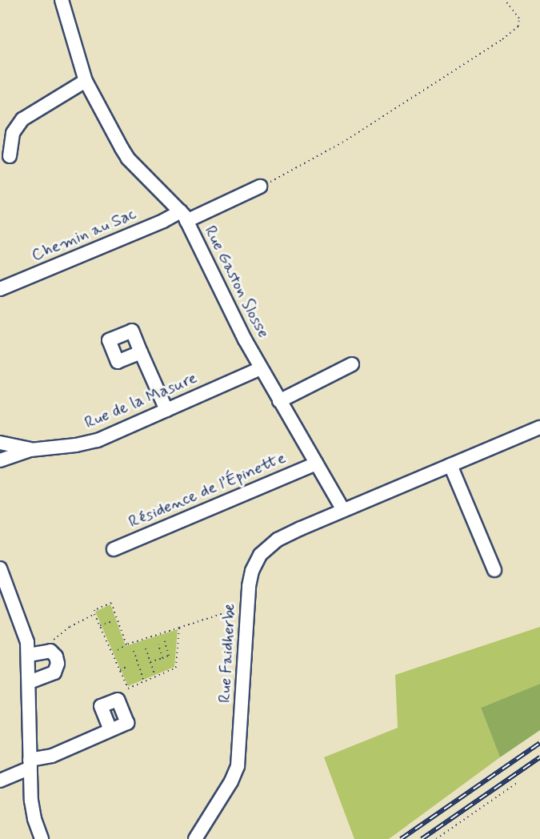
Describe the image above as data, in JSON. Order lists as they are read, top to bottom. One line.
{"streets":{"street":["Chemin au Sac","Rue Gaston Slosse","Rue de la Masure","Résidence de l’Épinette","Rue Faidherbe"]},"crossings":[["Chemin au Sac","Rue Gaston Slosse"],["Rue Gaston Slosse","Rue de la Masure"],["Rue Gaston Slosse","Résidence de l’Épinette"],["Rue Gaston Slosse","Rue Faidherbe"]]}
